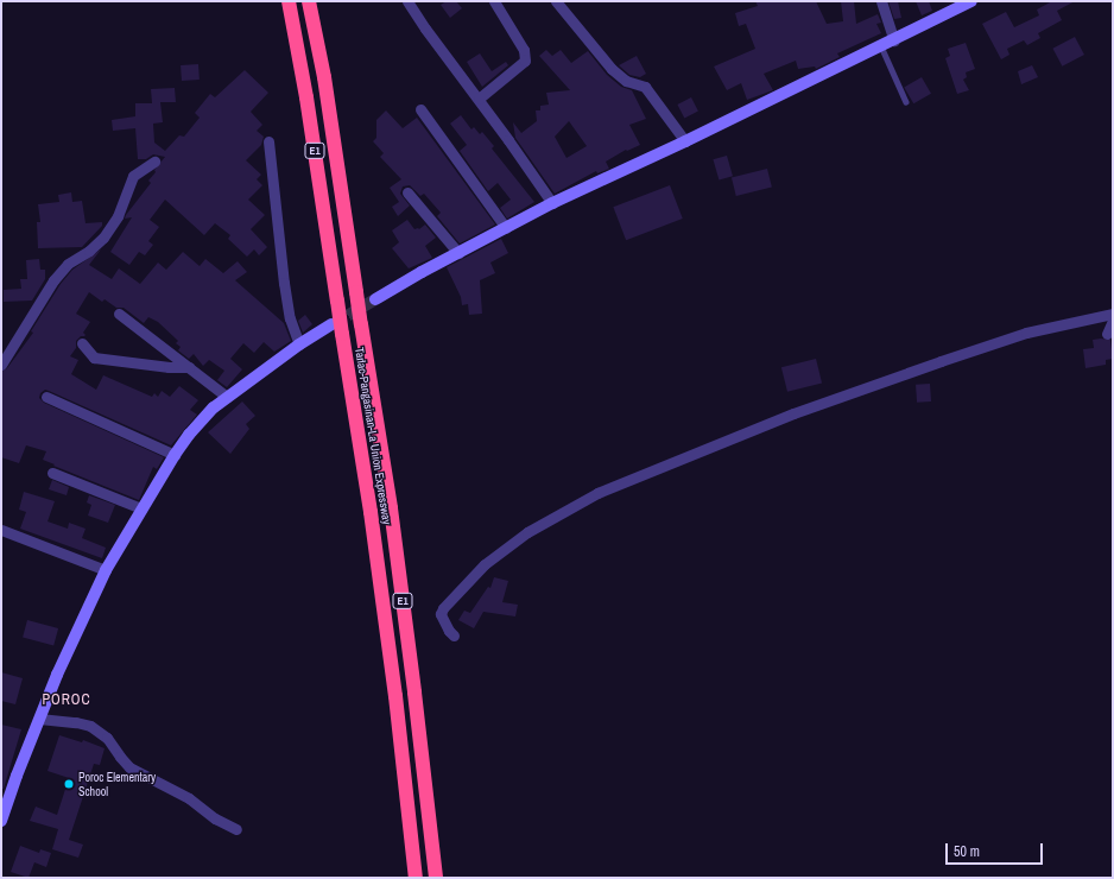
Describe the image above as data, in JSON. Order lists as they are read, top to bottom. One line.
{"streets":{"highway":["E1","Tarlac-Pangasinan-La Union Expressway"]},"districts":["POROC"],"places":["Poroc Elementary School"],"scale_bar":"50 m"}
